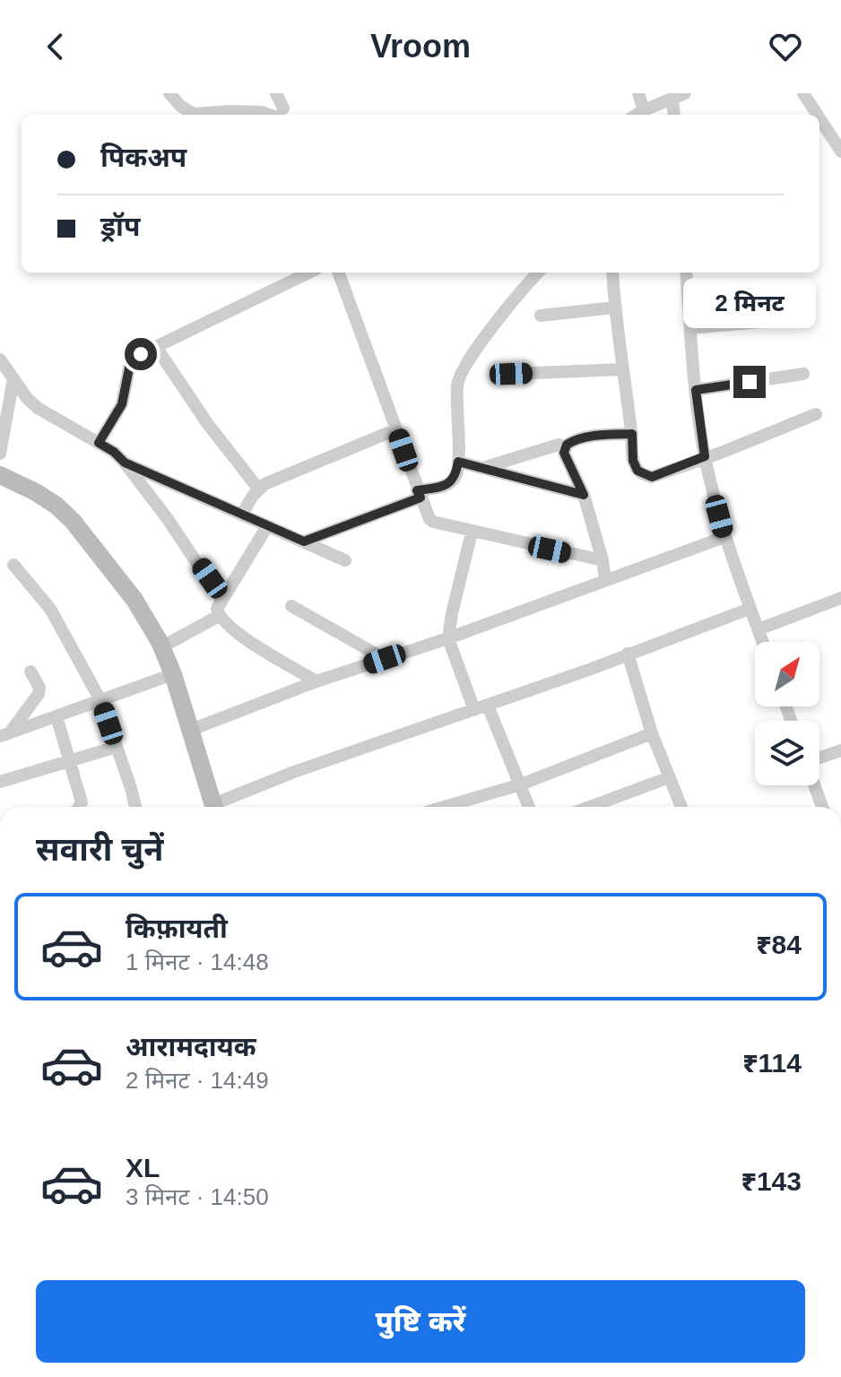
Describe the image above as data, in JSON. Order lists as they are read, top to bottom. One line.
{"north":"top right","page":{"header":"Vroom","banner":["पिकअप","ड्रॉप"],"bubble":"2 मिनट","heading":"सवारी चुनें","list":[{"name":"किफ़ायती","note":"1 मिनट · 14:48","value":"₹84"},{"name":"आरामदायक","note":"2 मिनट · 14:49","value":"₹114"},{"name":"XL","note":"3 मिनट · 14:50","value":"₹143"}],"buttons":"पुष्टि करें"}}
